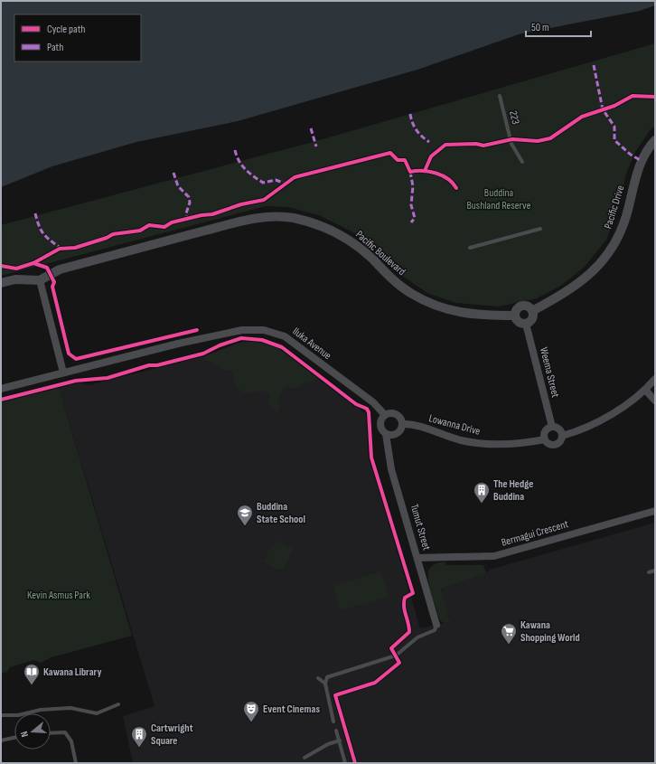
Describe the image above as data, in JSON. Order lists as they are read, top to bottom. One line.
{"streets":{"street":["Pacific Drive","Pacific Boulevard","Iluka Avenue","Weema Street","Lowanna Drive","Tumut Street","Bermagui Crescent"],"lane":["223"]},"crossings":[["Pacific Drive","Pacific Boulevard"],["Pacific Drive","Weema Street"],["Pacific Boulevard","Weema Street"],["Iluka Avenue","Lowanna Drive"],["Iluka Avenue","Tumut Street"],["Weema Street","Lowanna Drive"],["Lowanna Drive","Tumut Street"],["Tumut Street","Bermagui Crescent"]],"parks":["Buddina Bushland Reserve","Kevin Asmus Park"],"places":{"building":["The Hedge Buddina","Cartwright Square"],"school or university":["Buddina State School"],"supermarket":["Kawana Shopping World"],"library":["Kawana Library"],"theatre":["Event Cinemas"]},"legend":["Cycle path","Path"],"scale_bar":"50 m","north":"left"}
